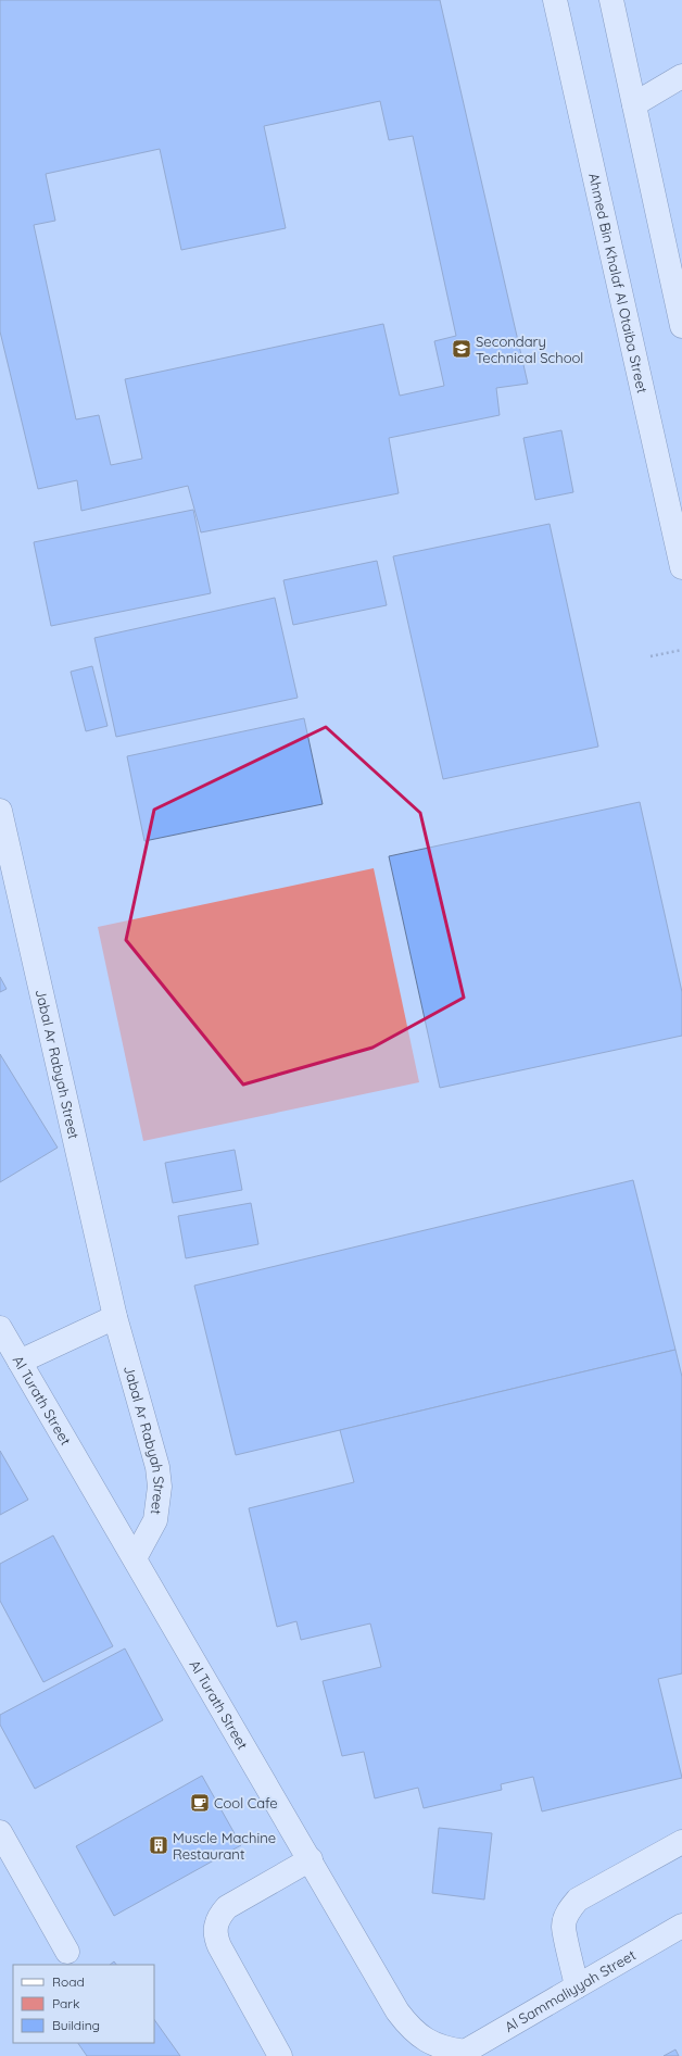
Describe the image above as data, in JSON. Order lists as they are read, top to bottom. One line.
{"streets":{"street":["Ahmed Bin Khalaf Al Otaiba Street","Jabal Ar Rabyah Street","Al Turath Street","Al Sammaliyyah Street"]},"crossings":[["Jabal Ar Rabyah Street","Al Turath Street"],["Al Turath Street","Al Sammaliyyah Street"]],"places":{"school or university":["Secondary Technical School"],"cafe":["Cool Cafe"],"building":["Muscle Machine Restaurant"]},"legend":["Road","Park","Building"]}
